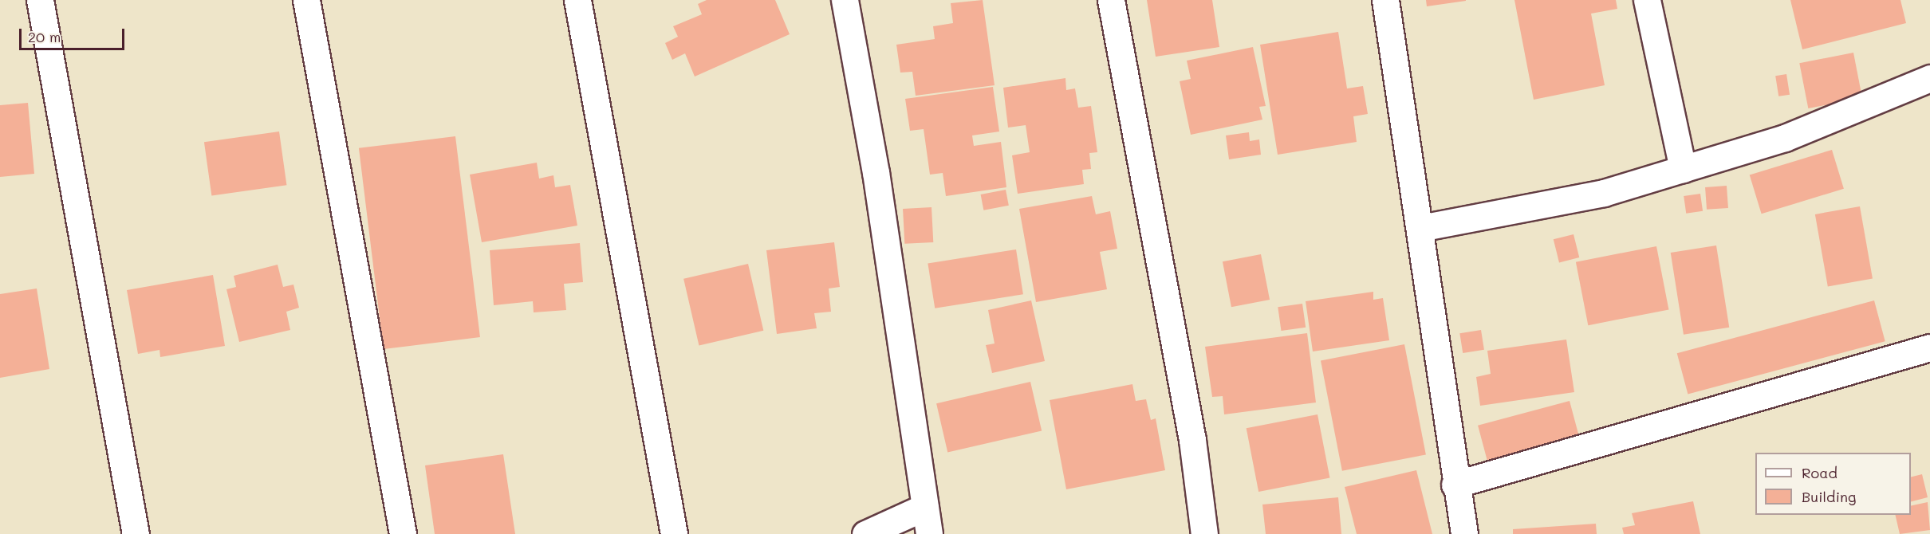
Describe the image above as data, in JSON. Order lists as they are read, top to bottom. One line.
{"legend":["Road","Building"],"scale_bar":"20 m"}
